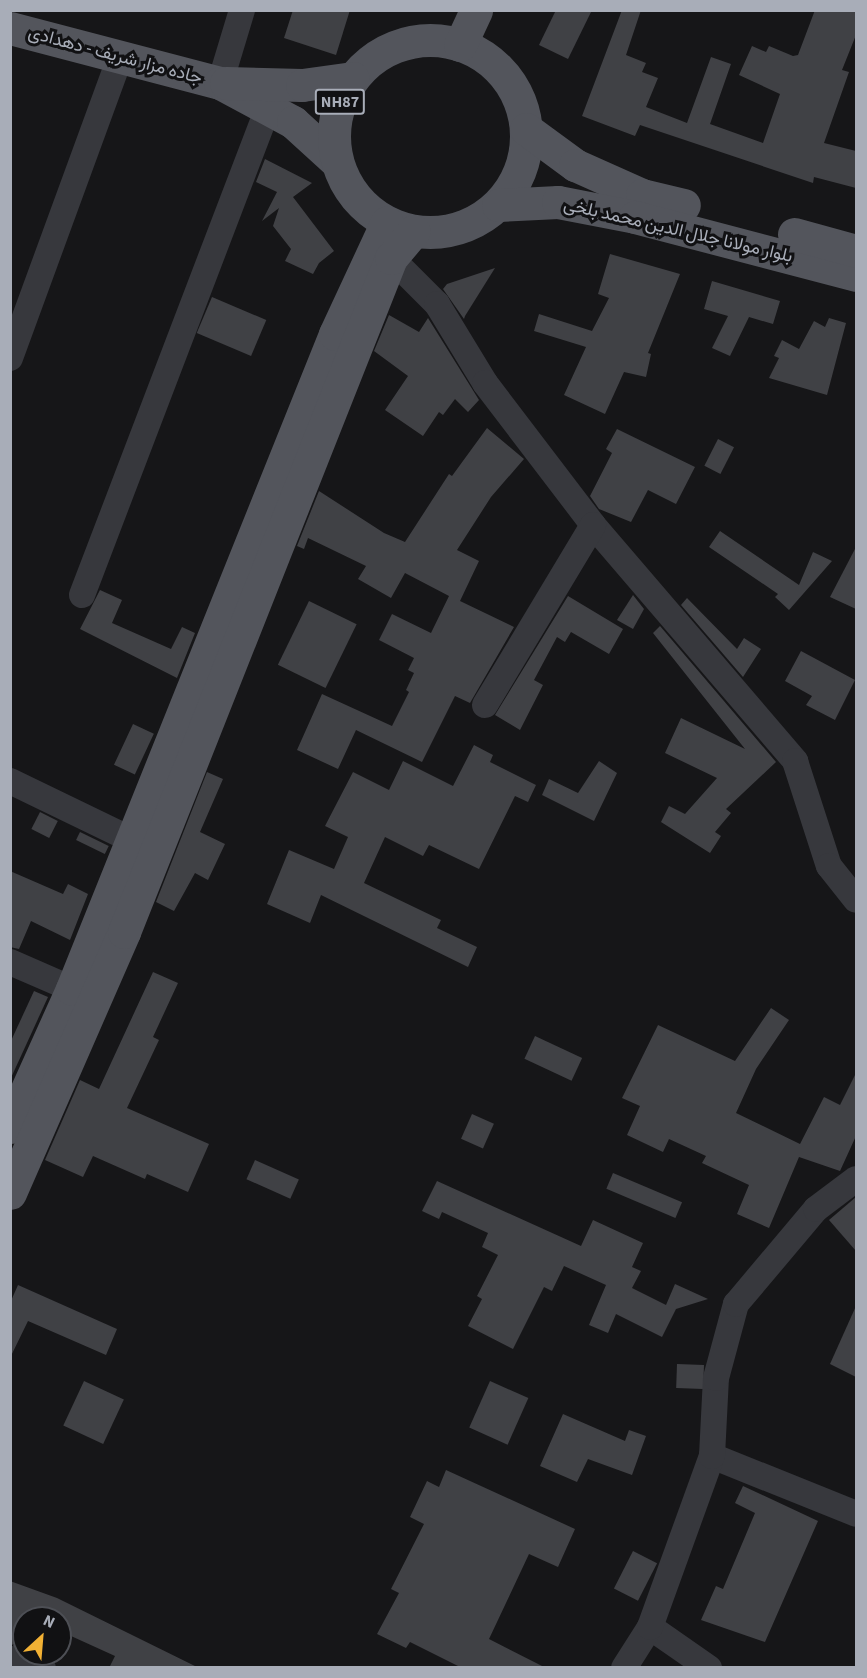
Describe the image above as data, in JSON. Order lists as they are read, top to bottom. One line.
{"streets":{"main road":["جاده مزار شریف - دهدادی","NH87","بلوار مولانا جلال الدین محمد بلخی"]},"crossings":[["جاده مزار شریف - دهدادی","NH87"],["NH87","بلوار مولانا جلال الدین محمد بلخی"]],"north":"top right"}
